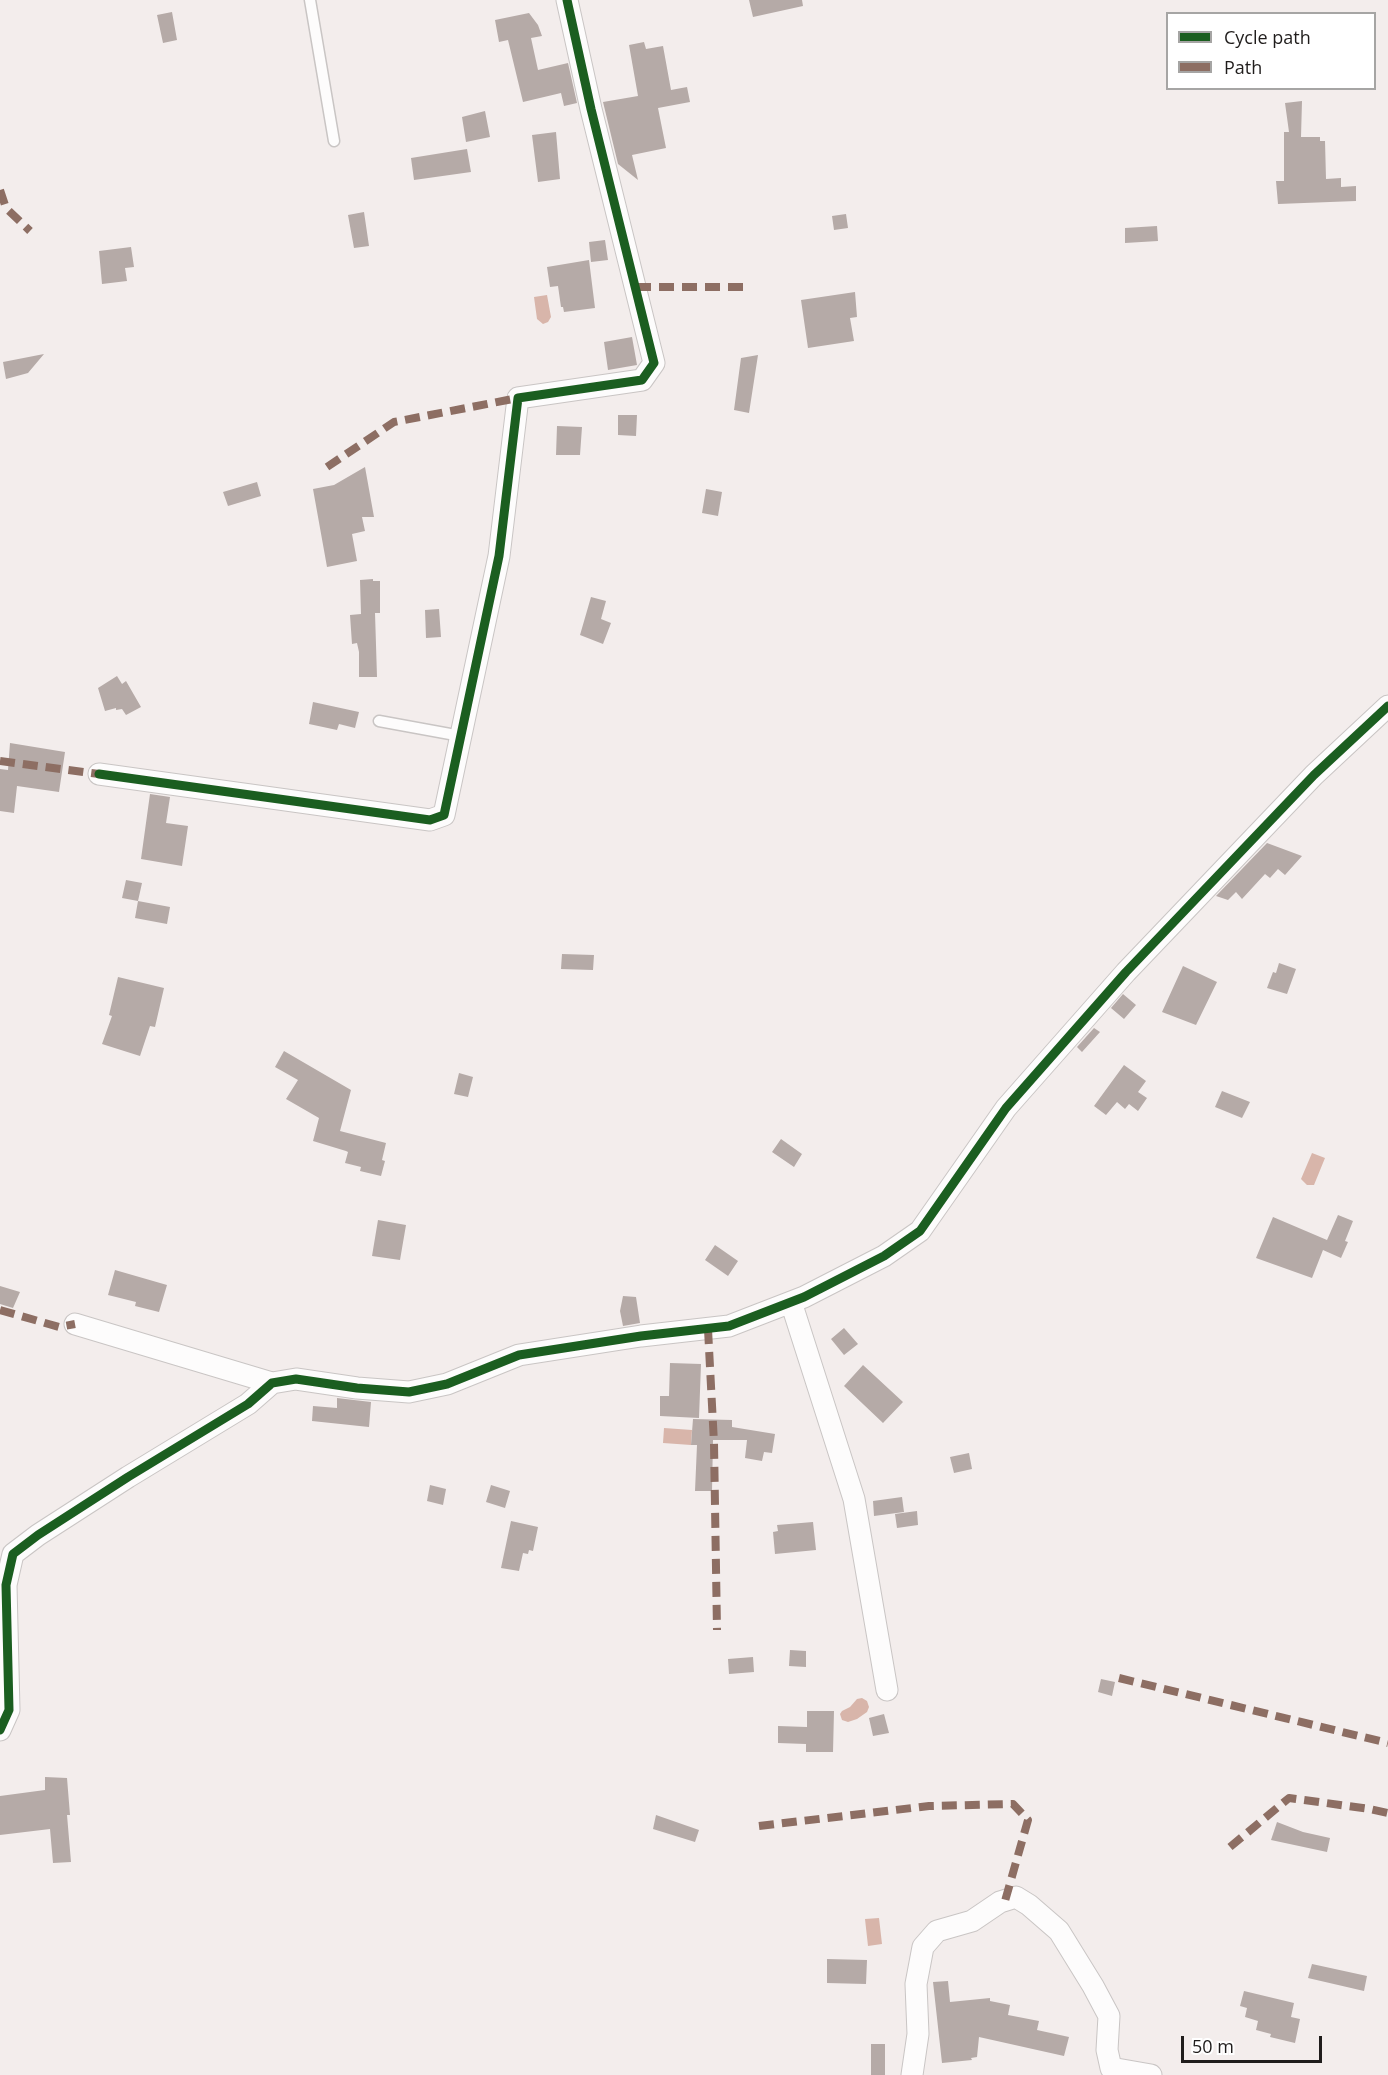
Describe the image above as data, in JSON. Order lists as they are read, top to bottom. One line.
{"legend":["Cycle path","Path"],"scale_bar":"50 m"}
